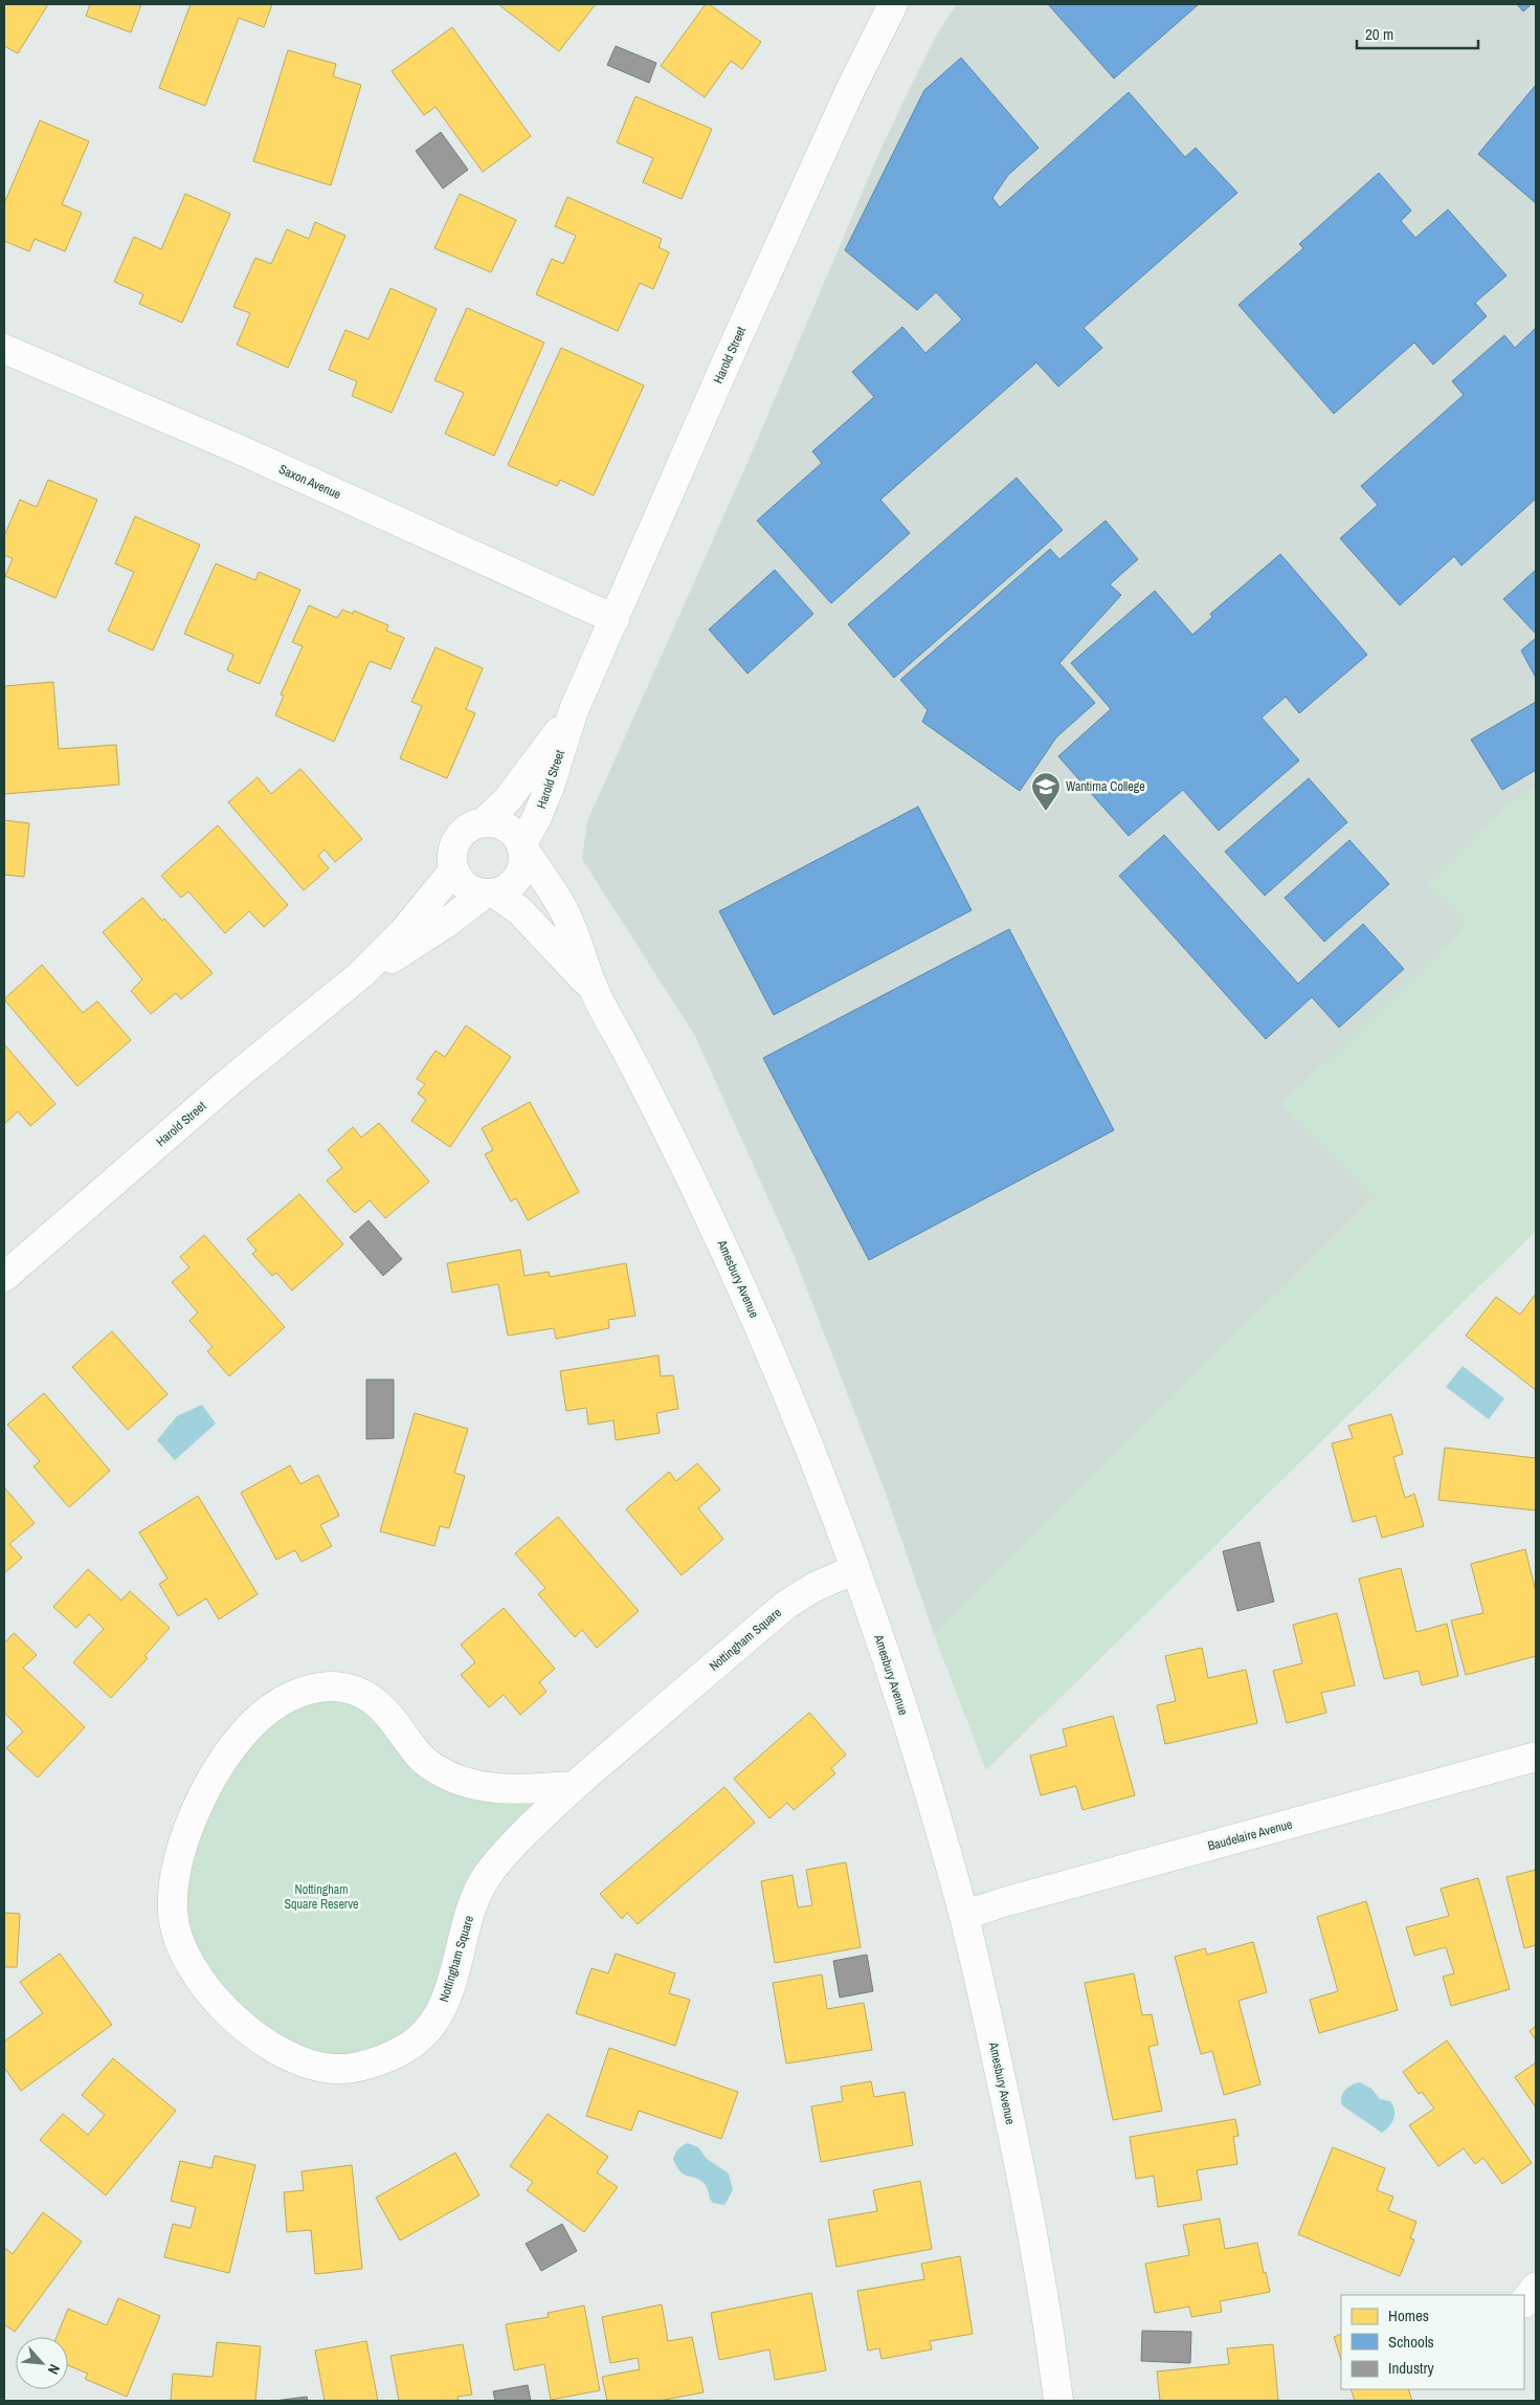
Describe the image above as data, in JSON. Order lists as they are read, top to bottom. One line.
{"streets":{"street":["Harold Street","Saxon Avenue","Amesbury Avenue","Nottingham Square","Baudelaire Avenue"]},"crossings":[["Harold Street","Saxon Avenue"],["Harold Street","Amesbury Avenue"],["Amesbury Avenue","Nottingham Square"],["Amesbury Avenue","Baudelaire Avenue"]],"parks":["Nottingham Square Reserve"],"places":{"school or university":["Wantirna College"]},"legend":["Homes","Schools","Industry"],"scale_bar":"20 m","north":"bottom right"}
